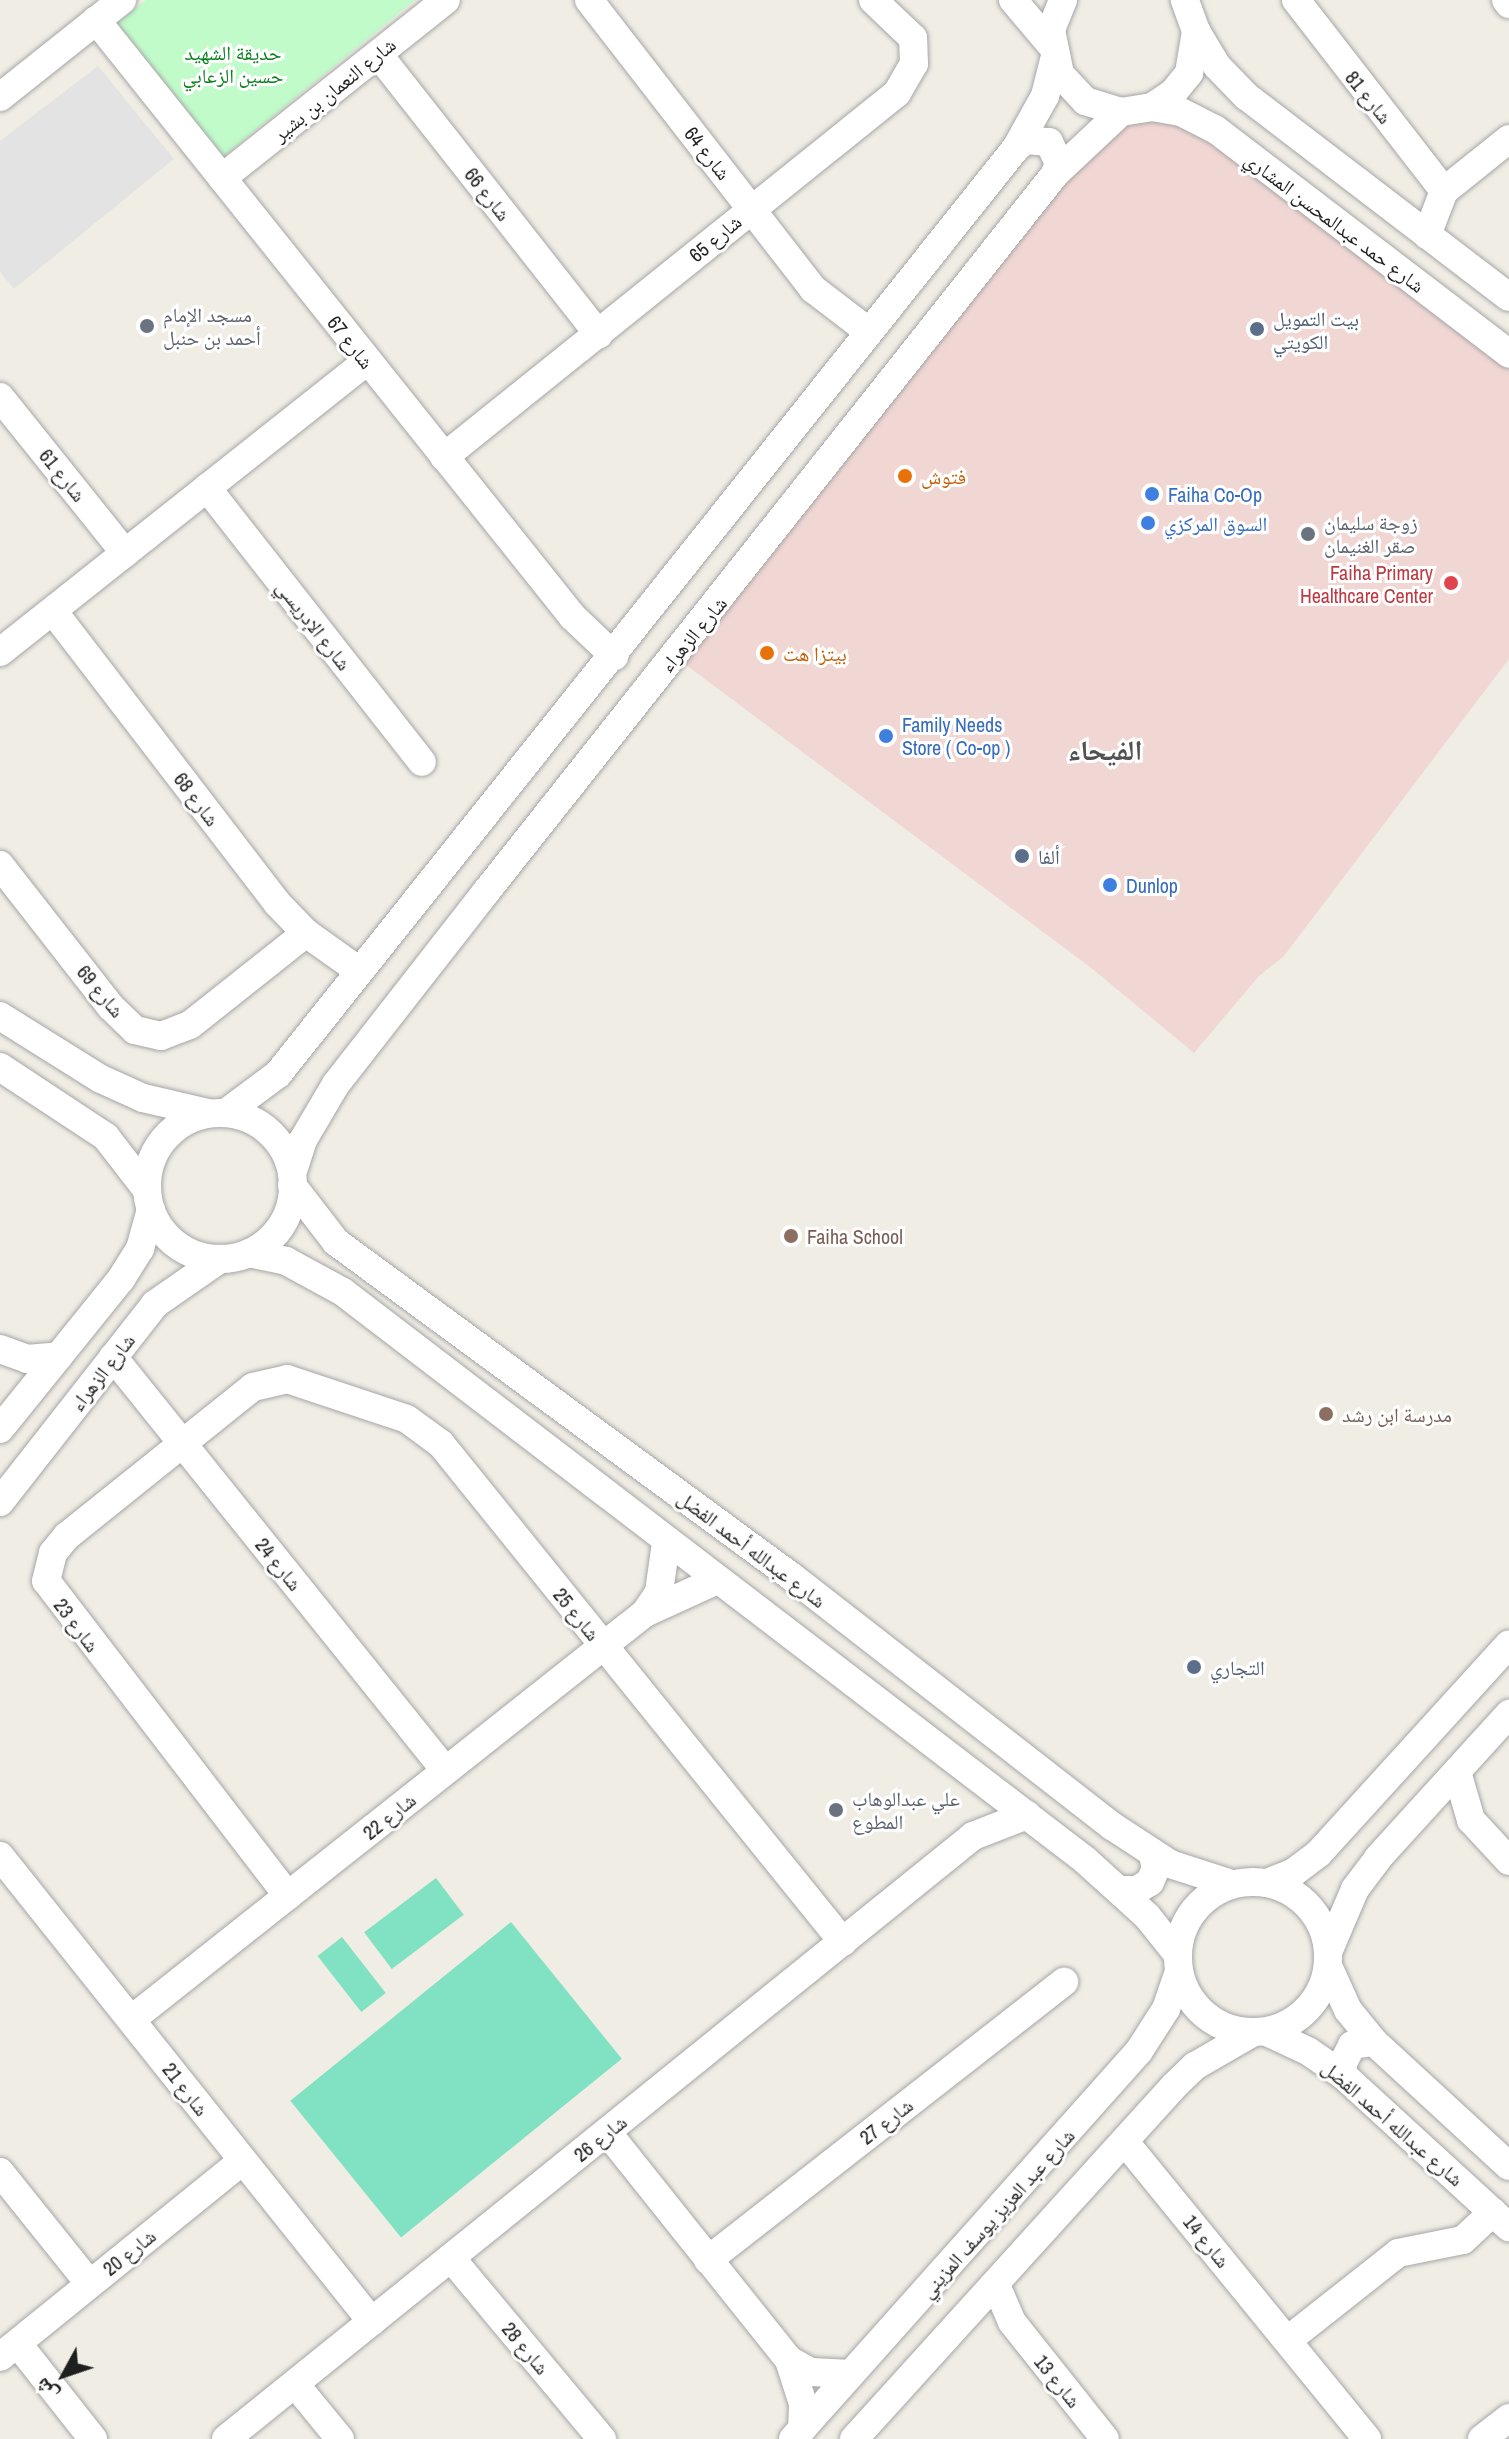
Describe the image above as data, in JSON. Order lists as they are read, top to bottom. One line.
{"streets":{"street":["شارع النعمان بن بشير","شارع 81","شارع 64","شارع 66","شارع حمد عبدالمحسن المشاري","شارع 65","شارع 67","شارع 61","شارع الإدريسي","شارع الزهراء","شارع 68","شارع 69","شارع عبدالله أحمد الفضل","شارع 24","شارع 25","شارع 23","شارع 22","شارع 21","شارع 27","شارع 26","شارع عبد العزيز يوسف المزيني","شارع 14","شارع 20","شارع 28","شارع 13"]},"crossings":[["شارع النعمان بن بشير","شارع 66"],["شارع النعمان بن بشير","شارع 67"],["شارع 64","شارع 65"],["شارع 66","شارع 65"],["شارع 65","شارع 67"],["شارع الزهراء","شارع عبدالله أحمد الفضل"],["شارع الزهراء","شارع 24"],["شارع 68","شارع 69"],["شارع عبدالله أحمد الفضل","شارع عبد العزيز يوسف المزيني"],["شارع 24","شارع 23"],["شارع 24","شارع 22"],["شارع 25","شارع 23"],["شارع 25","شارع 22"],["شارع 25","شارع 26"],["شارع 23","شارع 22"],["شارع 22","شارع 21"],["شارع 21","شارع 26"],["شارع 21","شارع 20"],["شارع 26","شارع 28"]],"districts":["الفيحاء"],"parks":["حديقة الشهيد حسين الزعابي"],"places":["مسجد الإمام أحمد بن حنبل","بيت التمويل الكويتي","فتوش","Faiha Co-Op","السوق المركزي","زوجة سليمان صقر الغنيمان","Faiha Primary Healthcare Center","بيتزا هت","Family Needs Store ( Co-op )","ألفا","Dunlop","Faiha School","مدرسة ابن رشد","التجاري","علي عبدالوهاب المطوع"],"north":"bottom left"}
